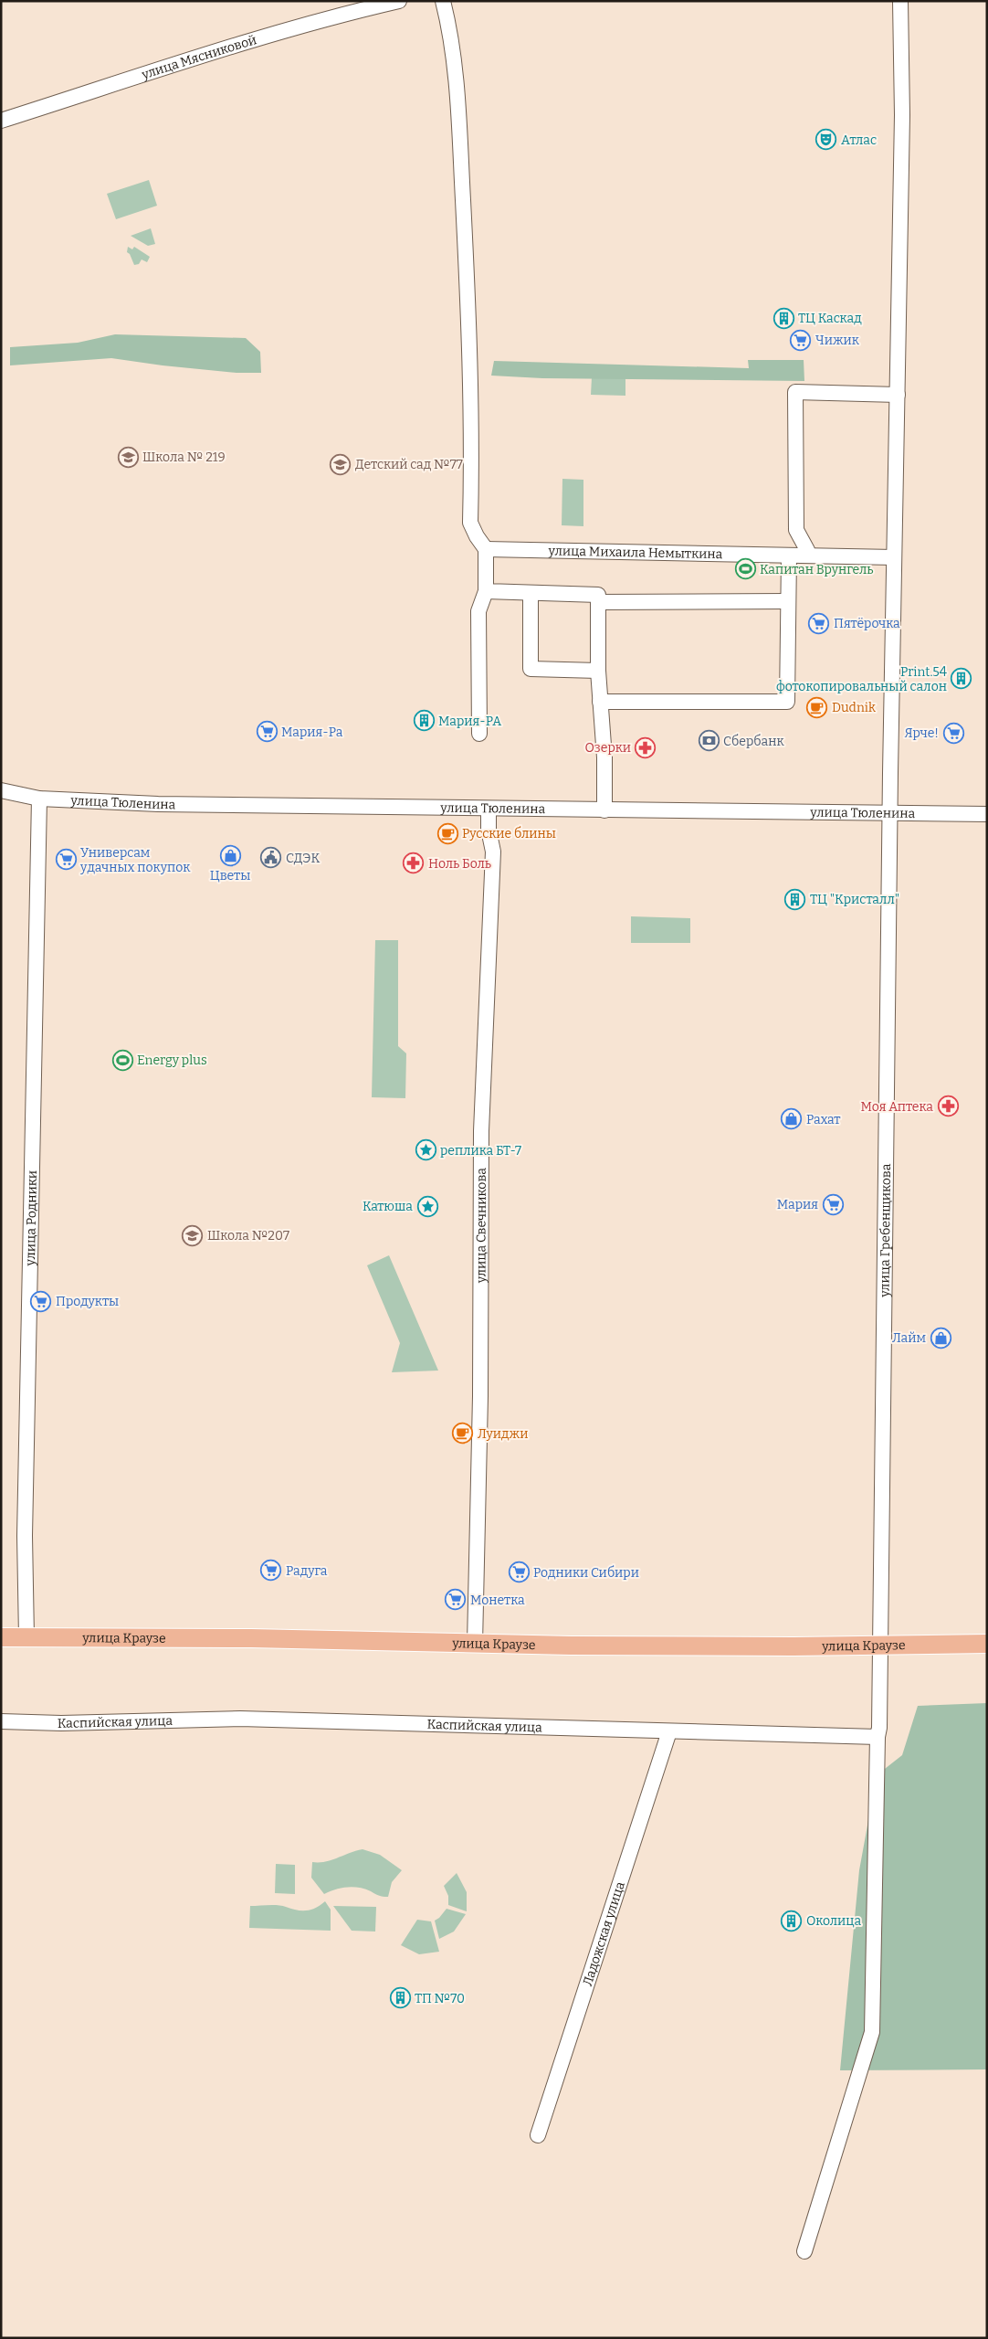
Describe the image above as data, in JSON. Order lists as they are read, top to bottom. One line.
{"streets":{"main road":["улица Краузе"],"street":["улица Мясниковой","улица Михаила Немыткина","улица Тюленина","улица Родники","улица Свечникова","улица Гребенщикова","Каспийская улица","Ладожская улица"]},"crossings":[["улица Михаила Немыткина","улица Гребенщикова"],["улица Тюленина","улица Родники"],["улица Тюленина","улица Свечникова"],["улица Тюленина","улица Гребенщикова"],["улица Родники","улица Краузе"],["улица Свечникова","улица Краузе"],["улица Гребенщикова","улица Краузе"],["Каспийская улица","Ладожская улица"]],"places":{"theatre":["Атлас"],"building":["ТЦ Каскад","Print.54 фотокопировальный салон","Мария-РА","ТЦ \"Кристалл\"","Околица","ТП №70"],"supermarket":["Чижик","Пятёрочка","Мария-Ра","Ярче!","Универсам удачных покупок","Мария","Продукты","Радуга","Родники Сибири","Монетка"],"school or university":["Школа № 219","Детский сад №77","Школа №207"],"sports":["Капитан Врунгель","Energy plus"],"cafe":["Dudnik","Русские блины","Луиджи"],"bank":["Сбербанк"],"pharmacy":["Озерки","Ноль Боль","Моя Аптека"],"shop":["Цветы","Рахат","Лайм"],"public building":["СДЭК"],"place":["реплика БТ-7","Катюша"]}}
